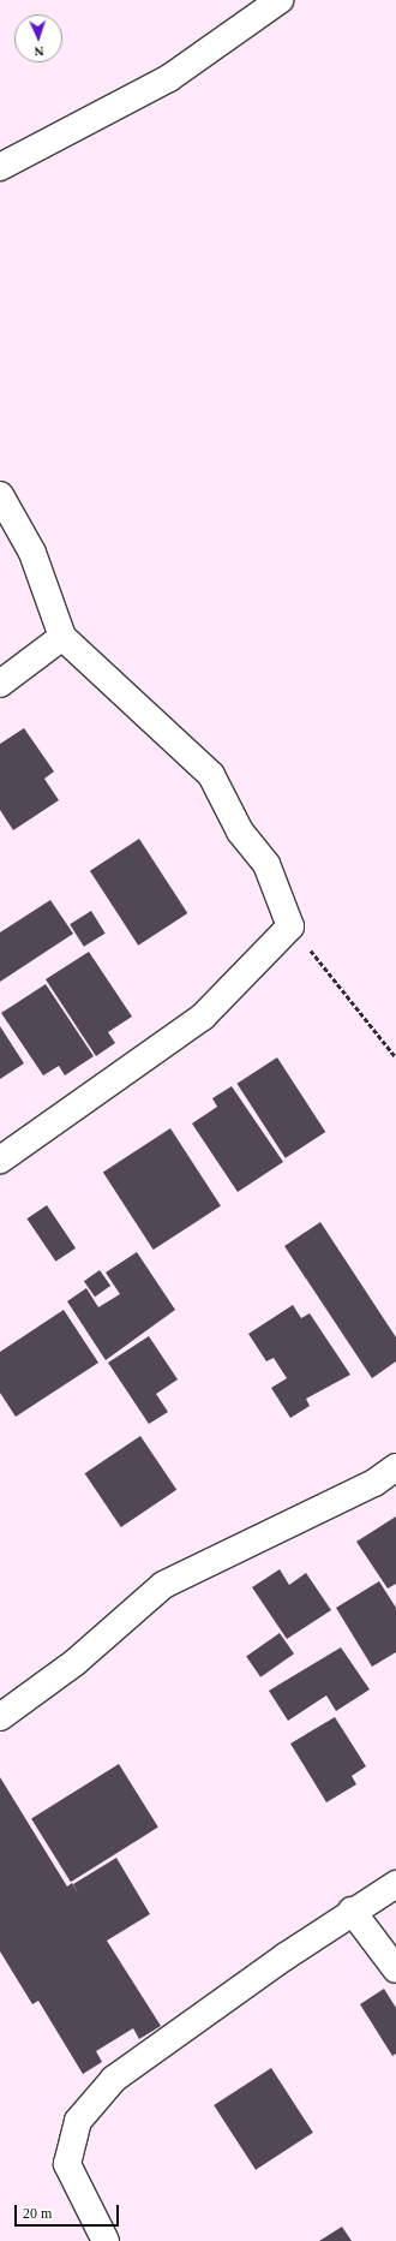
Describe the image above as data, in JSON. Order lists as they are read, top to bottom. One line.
{"scale_bar":"20 m","north":"bottom"}
